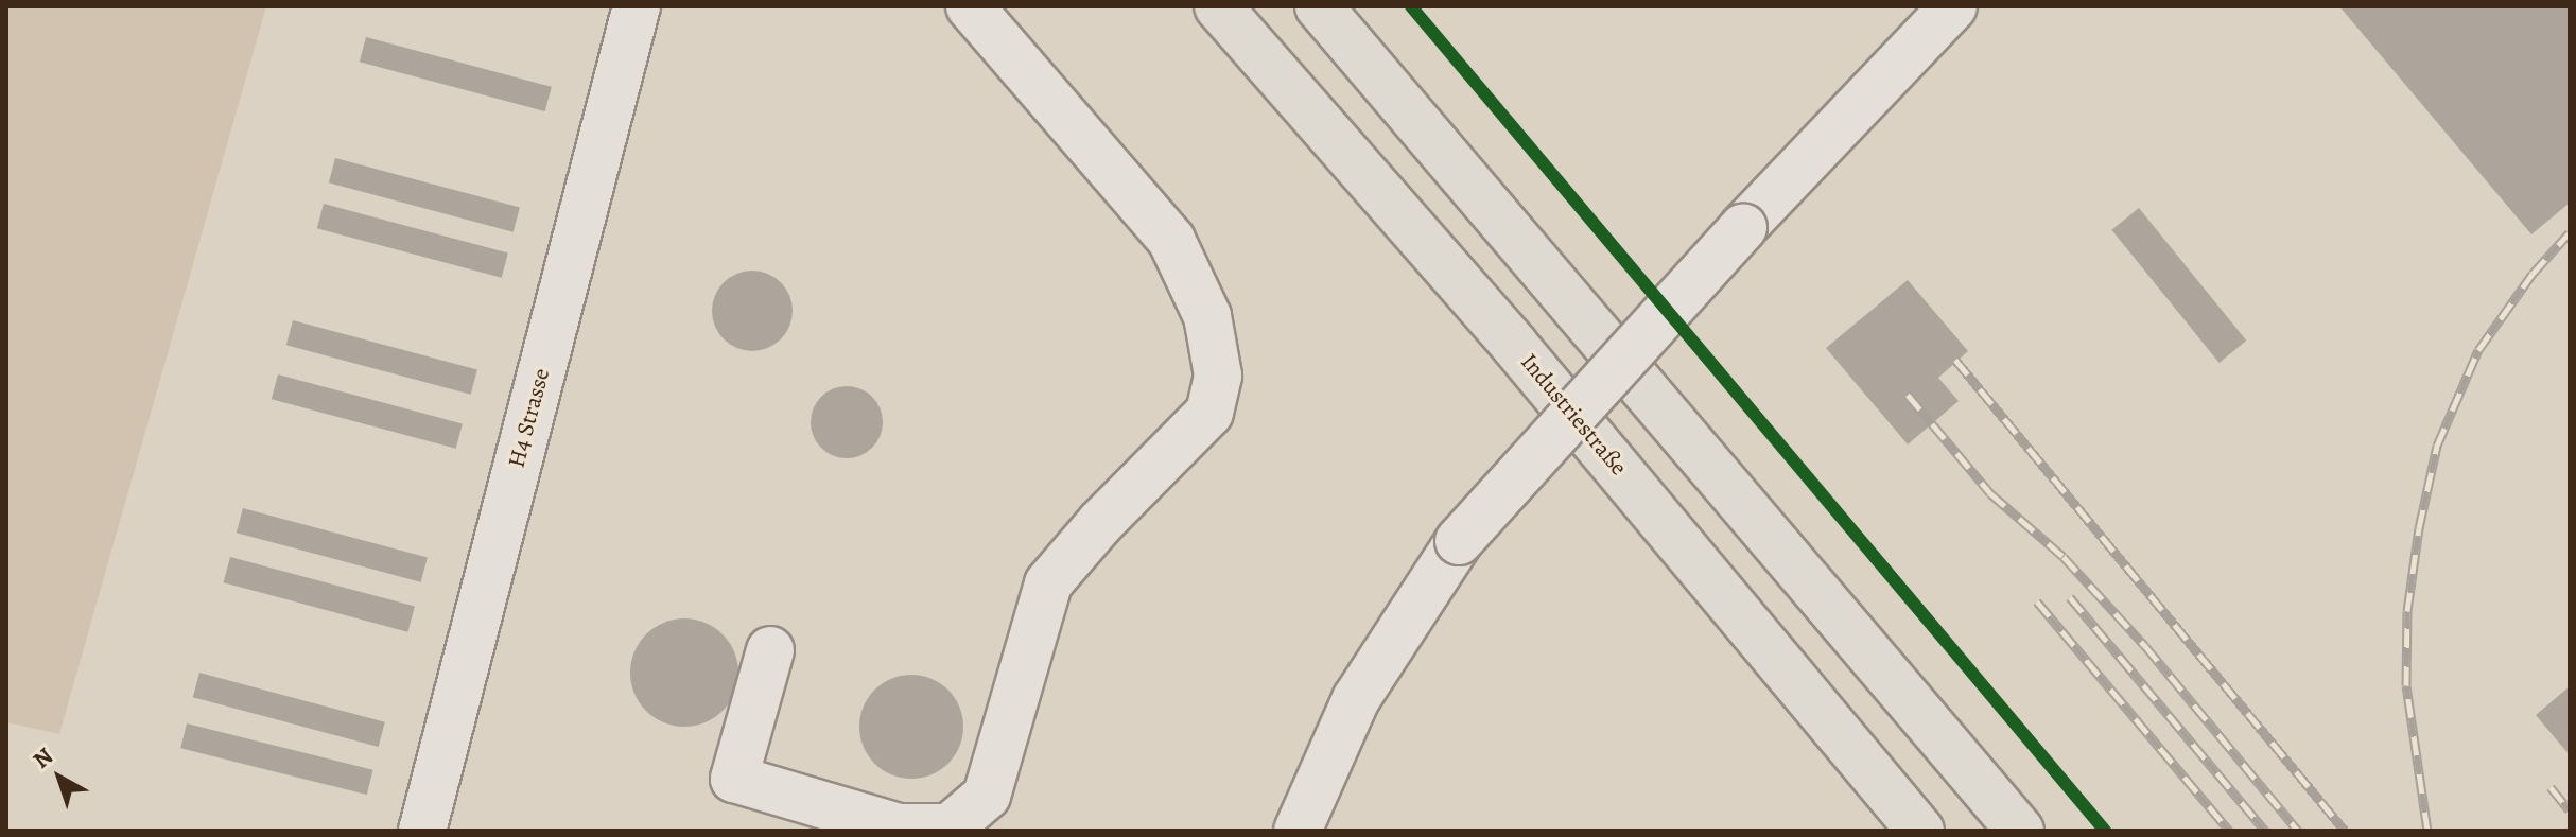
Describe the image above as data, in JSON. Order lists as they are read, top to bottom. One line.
{"streets":{"highway":["Industriestraße"],"lane":["H4 Strasse"]},"north":"top left"}
